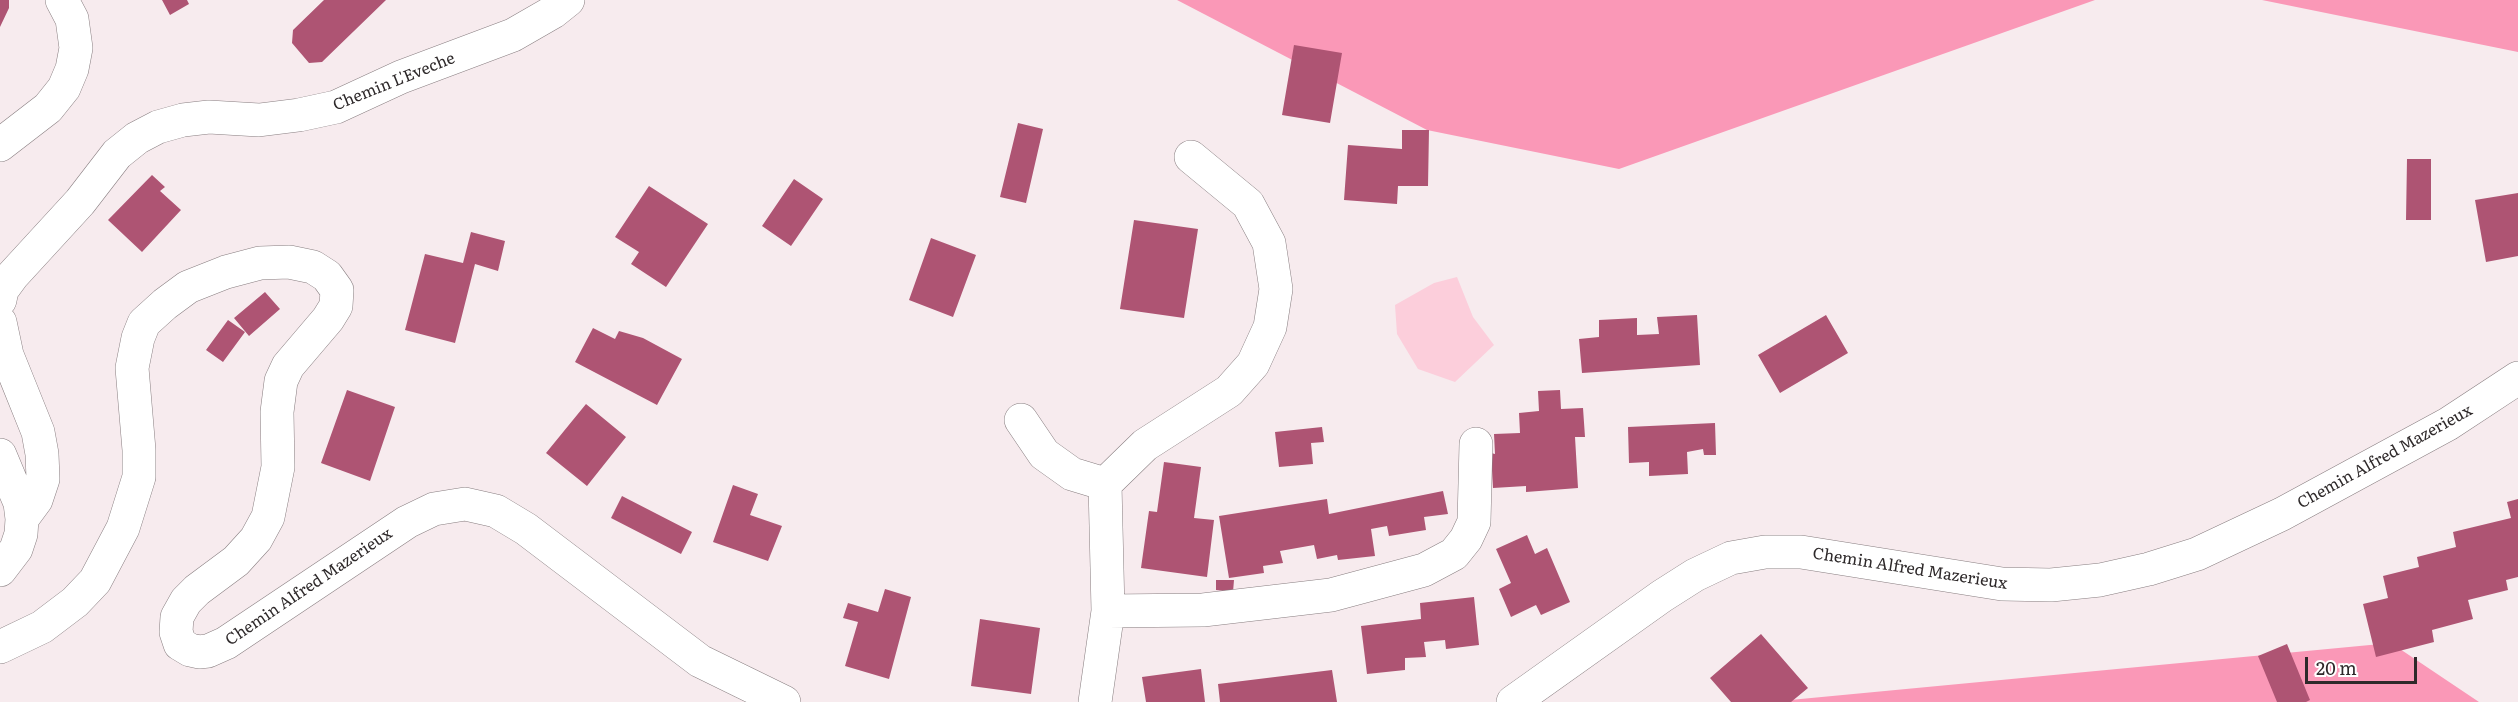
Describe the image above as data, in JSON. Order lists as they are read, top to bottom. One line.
{"streets":{"street":["Chemin L'Eveche","Chemin Alfred Mazerieux"]},"scale_bar":"20 m"}
